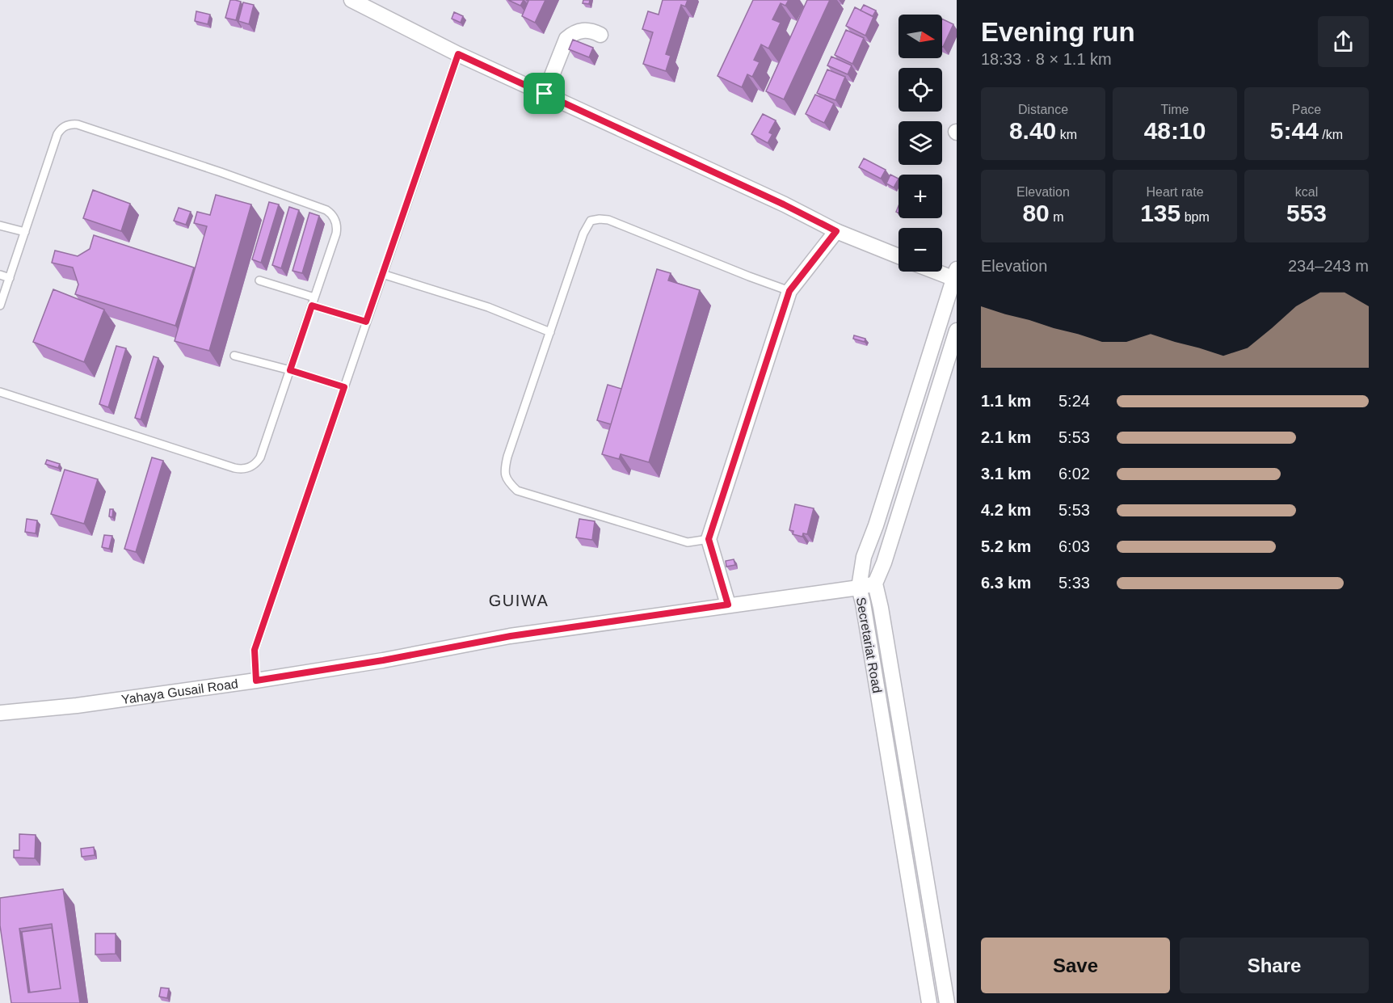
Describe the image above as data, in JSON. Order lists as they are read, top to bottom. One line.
{"streets":{"street":["Secretariat Road","Yahaya Gusail Road"]},"crossings":[["Secretariat Road","Yahaya Gusail Road"]],"districts":["GUIWA"],"north":"right","page":{"heading":["Evening run","18:33 · 8 × 1.1 km"],"map_buttons":["+","−"],"stats":[["Distance","8.40 km"],["Time","48:10"],["Pace","5:44 /km"],["Elevation","80 m"],["Heart rate","135 bpm"],["kcal","553"]],"chart":["Elevation","234–243 m"],"list":[{"name":"1.1 km","note":"5:24"},{"name":"2.1 km","note":"5:53"},{"name":"3.1 km","note":"6:02"},{"name":"4.2 km","note":"5:53"},{"name":"5.2 km","note":"6:03"},{"name":"6.3 km","note":"5:33"}],"buttons":["Save","Share"]}}
